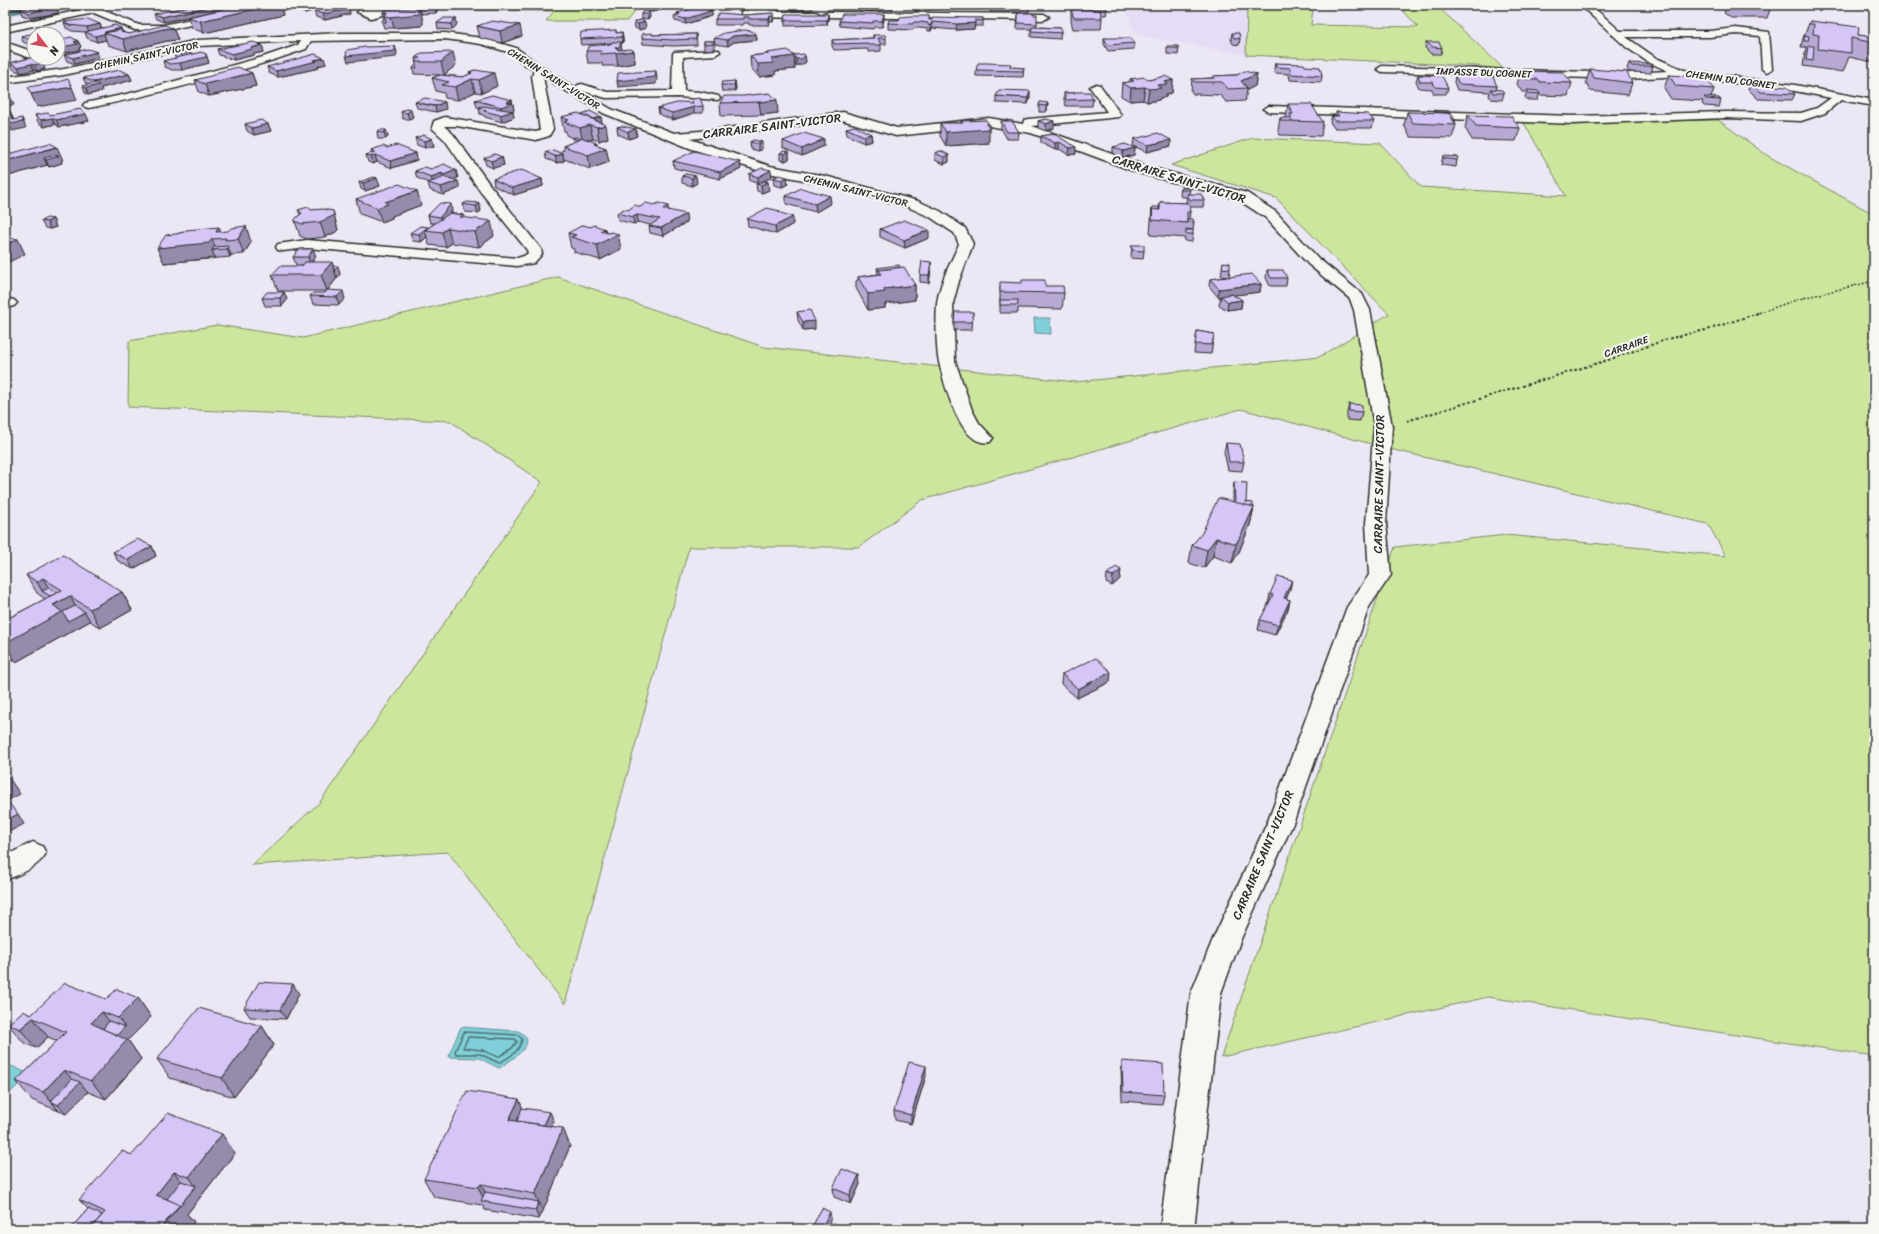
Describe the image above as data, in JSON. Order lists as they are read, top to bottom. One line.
{"streets":{"street":["CHEMIN SAINT-VICTOR","IMPASSE DU COGNET","CHEMIN DU COGNET","CARRAIRE SAINT-VICTOR"],"path":["CARRAIRE"]},"crossings":[["CHEMIN SAINT-VICTOR","CARRAIRE SAINT-VICTOR"],["IMPASSE DU COGNET","CHEMIN DU COGNET"],["CARRAIRE SAINT-VICTOR","CARRAIRE"]],"north":"bottom right"}
